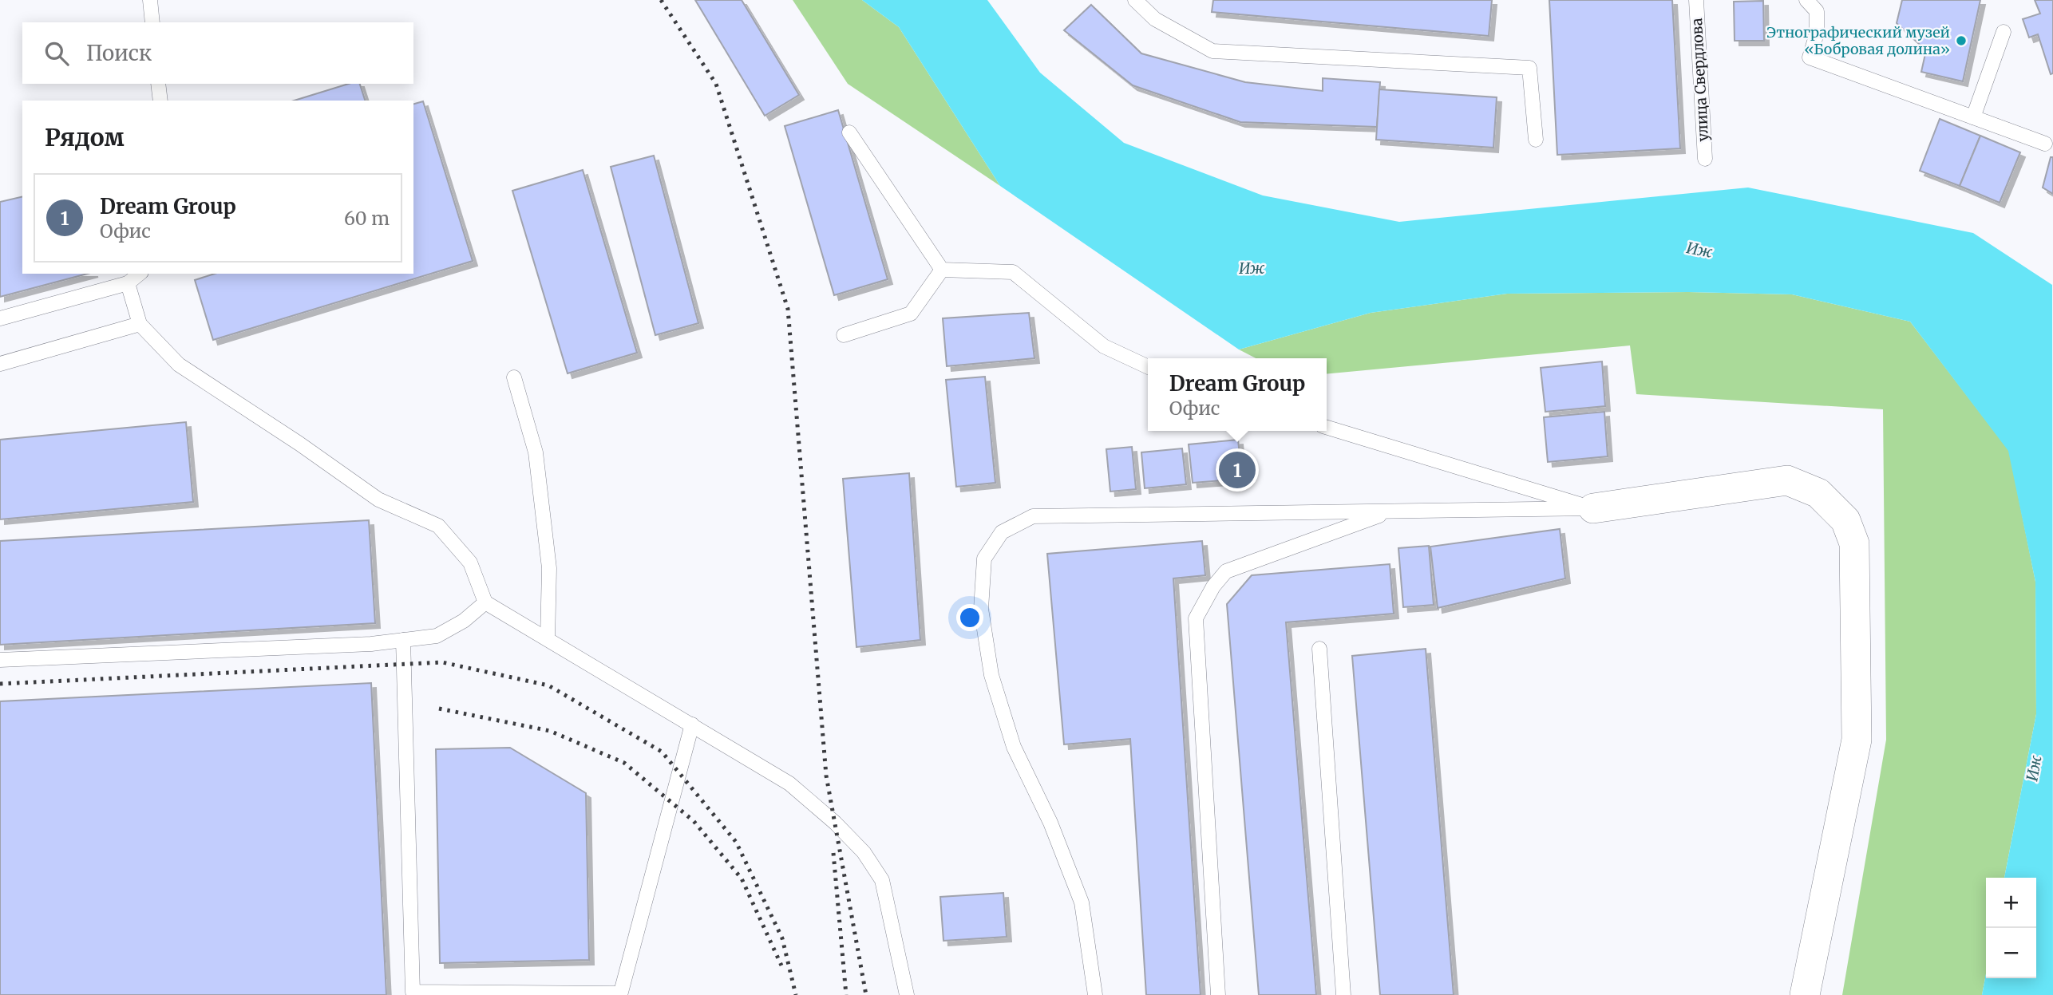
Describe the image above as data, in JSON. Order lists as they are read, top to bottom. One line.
{"streets":{"lane":["улица Свердлова"]},"water":["Иж"],"places":["Этнографический музей «Бобровая долина»"],"page":{"search":"Поиск","heading":"Рядом","list":[{"mark":"1","name":"Dream Group","note":"Офис","value":"60 m"}],"popup":["Dream Group","Офис"],"pins":"1","map_buttons":["+","−"]}}
